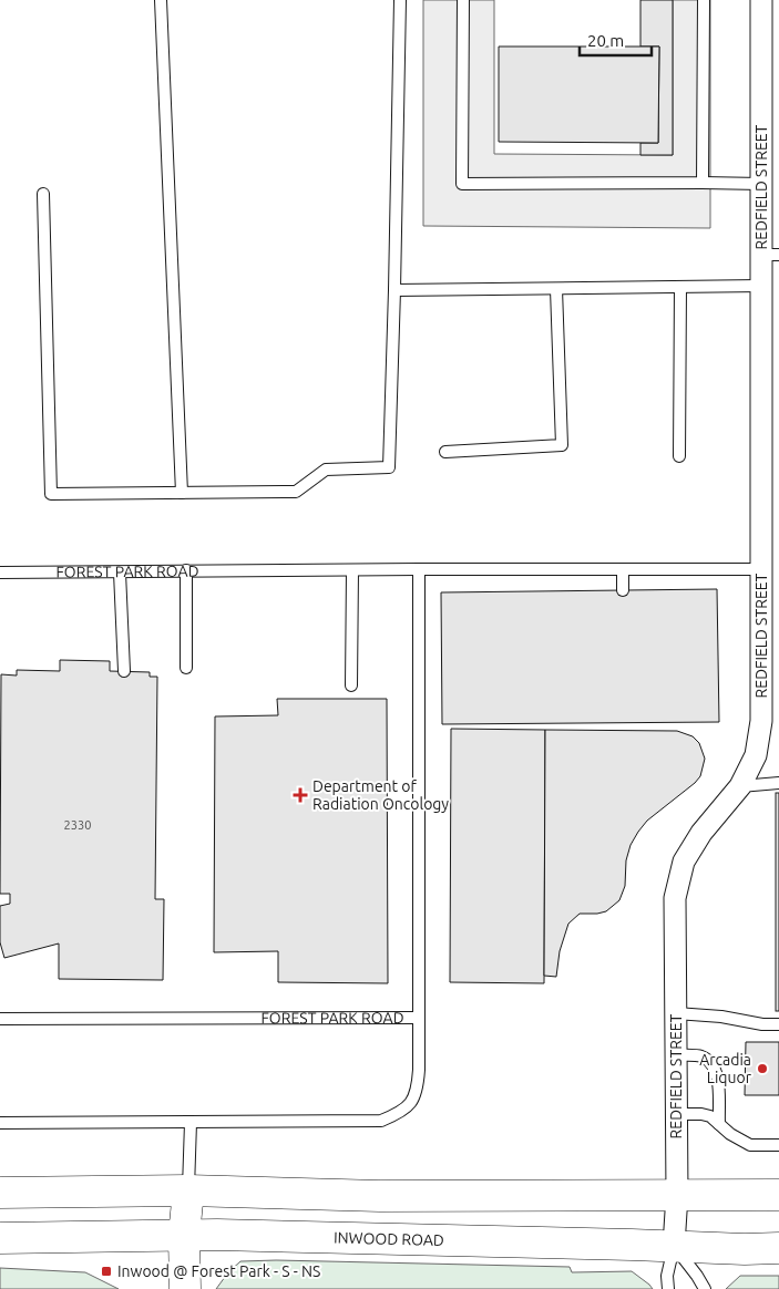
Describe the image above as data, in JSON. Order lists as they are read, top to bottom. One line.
{"streets":{"main road":["INWOOD ROAD"],"street":["REDFIELD STREET"],"lane":["FOREST PARK ROAD"]},"crossings":[["REDFIELD STREET","FOREST PARK ROAD"],["REDFIELD STREET","INWOOD ROAD"]],"places":{"health":["Department of Radiation Oncology"],"other":["Arcadia Liquor"],"transit":["Inwood @ Forest Park - S - NS"]},"house_numbers":["2330"],"scale_bar":"20 m"}
